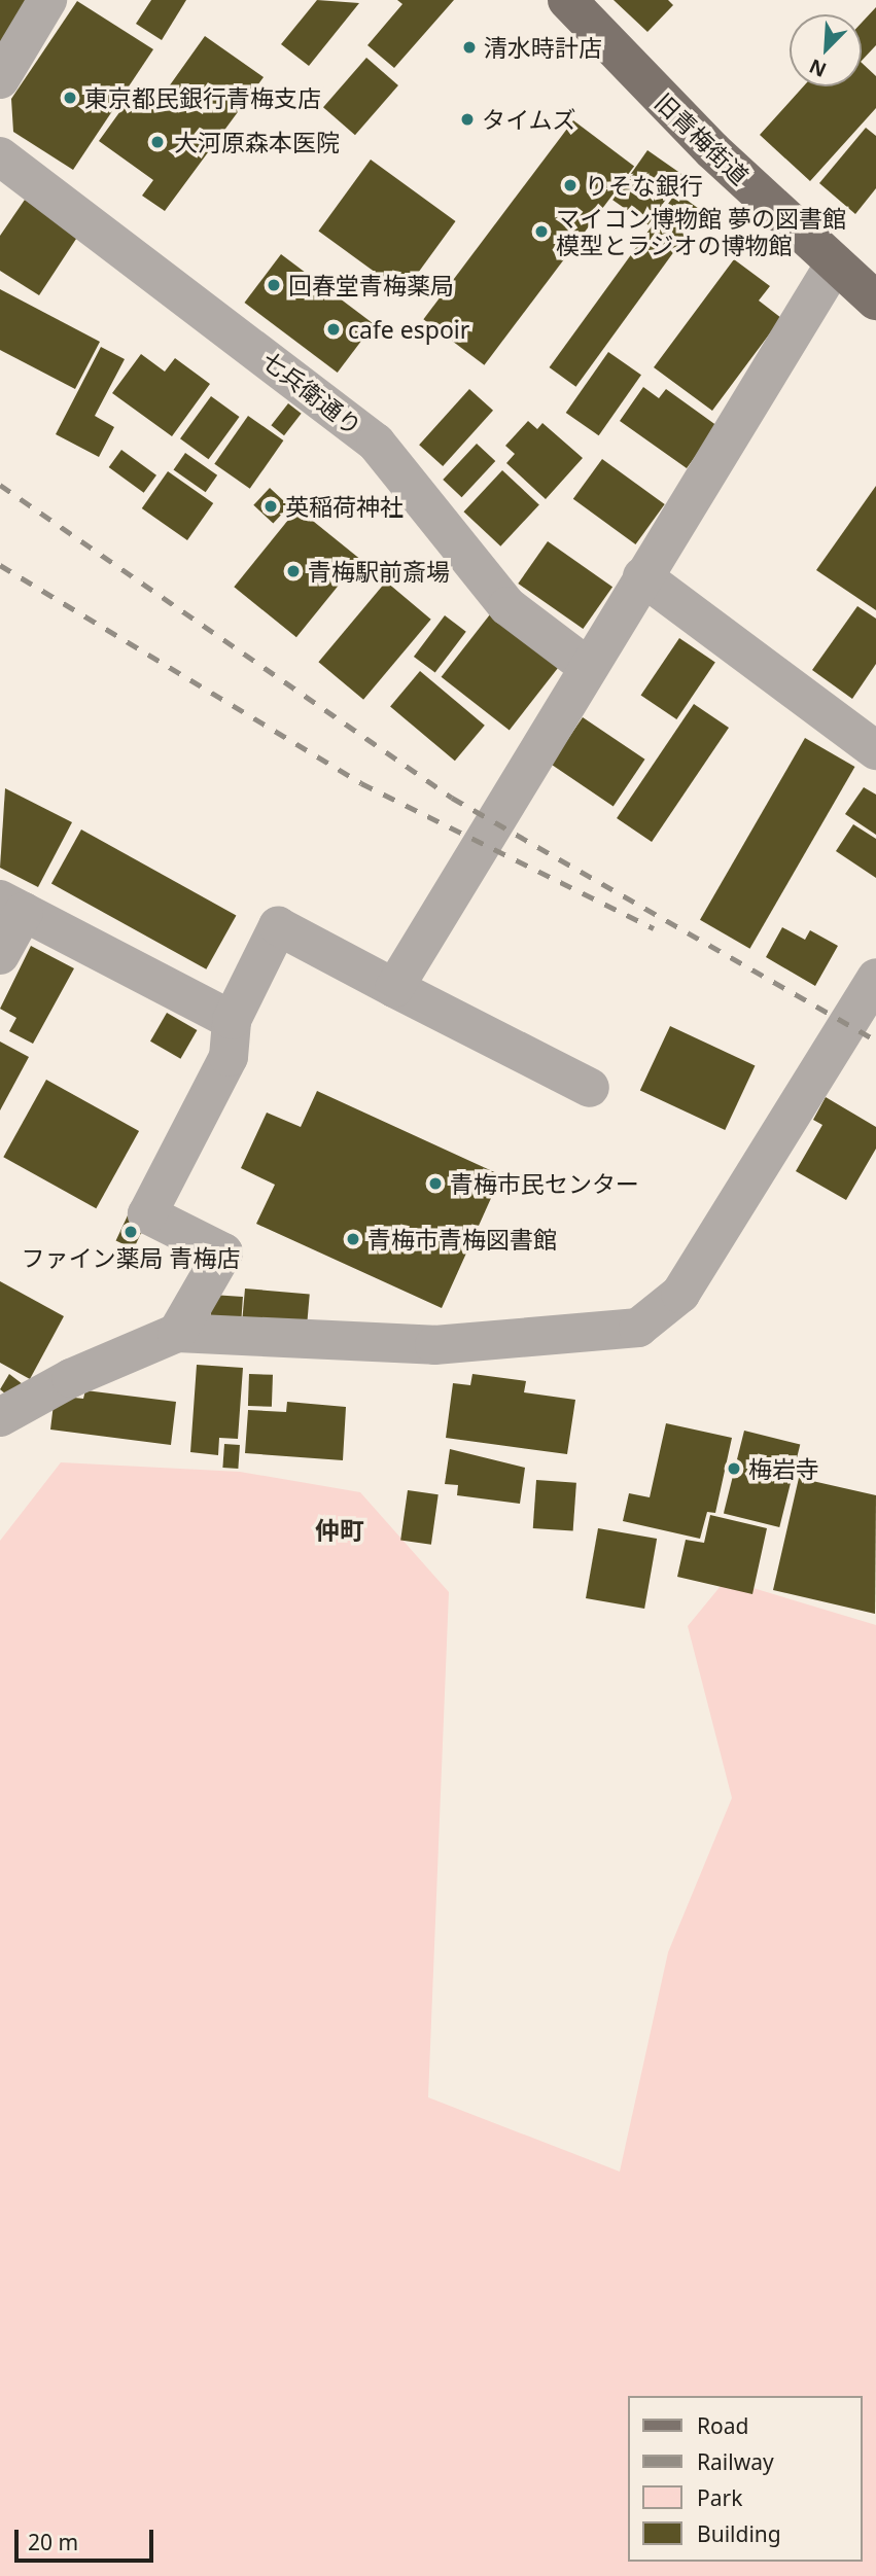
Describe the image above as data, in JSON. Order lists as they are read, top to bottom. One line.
{"streets":{"main road":["旧青梅街道"],"street":["七兵衛通り"]},"districts":["仲町"],"places":["清水時計店","東京都民銀行青梅支店","タイムズ","大河原森本医院","りそな銀行","マイコン博物館 夢の図書館 模型とラジオの博物館","回春堂青梅薬局","cafe espoir","英稲荷神社","青梅駅前斎場","青梅市民センター","ファイン薬局 青梅店","青梅市青梅図書館","梅岩寺"],"legend":["Road","Railway","Park","Building"],"scale_bar":"20 m","north":"bottom left"}
